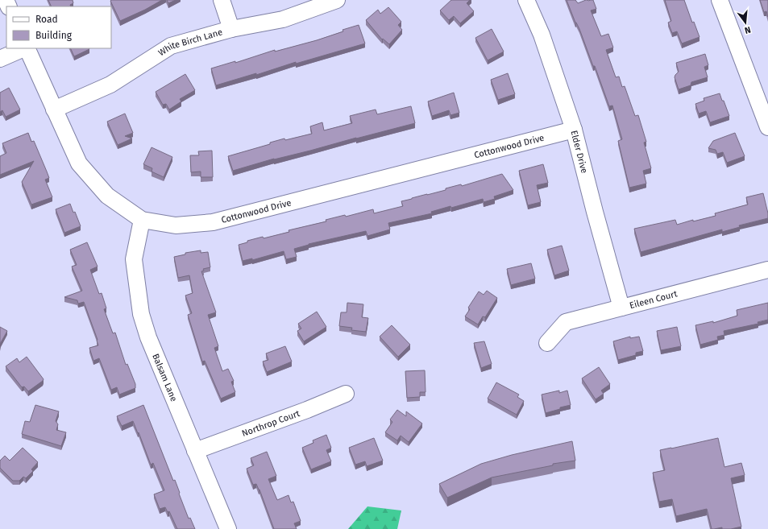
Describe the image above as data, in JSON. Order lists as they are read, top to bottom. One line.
{"streets":{"street":["White Birch Lane","Cottonwood Drive","Elder Drive","Eileen Court","Balsam Lane","Northrop Court"]},"crossings":[["White Birch Lane","Cottonwood Drive"],["Cottonwood Drive","Elder Drive"],["Cottonwood Drive","Balsam Lane"],["Elder Drive","Eileen Court"],["Balsam Lane","Northrop Court"]],"legend":["Road","Building"],"north":"bottom"}
